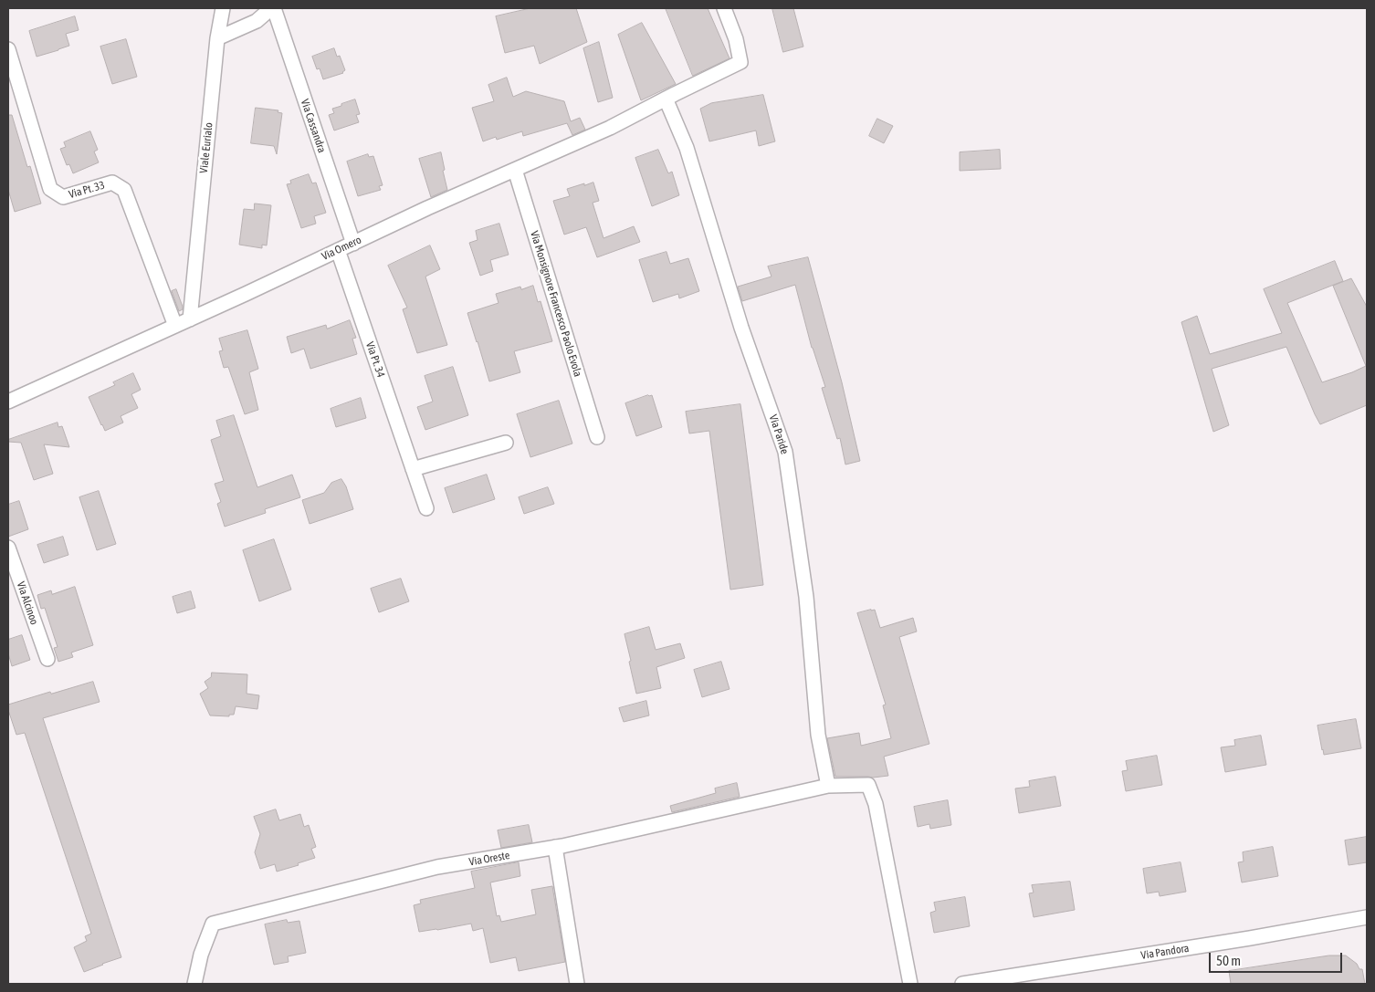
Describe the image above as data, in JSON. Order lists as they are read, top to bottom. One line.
{"streets":{"street":["Via Cassandra","Viale Eurialo","Via Pt. 33","Via Omero","Via Monsignore Francesco Paolo Evola","Via Pt. 34","Via Paride","Via Alcinoo","Via Oreste","Via Pandora"]},"crossings":[["Via Cassandra","Via Omero"],["Viale Eurialo","Via Omero"],["Via Pt. 33","Via Omero"],["Via Omero","Via Monsignore Francesco Paolo Evola"],["Via Omero","Via Pt. 34"],["Via Omero","Via Paride"],["Via Paride","Via Oreste"]],"scale_bar":"50 m"}
